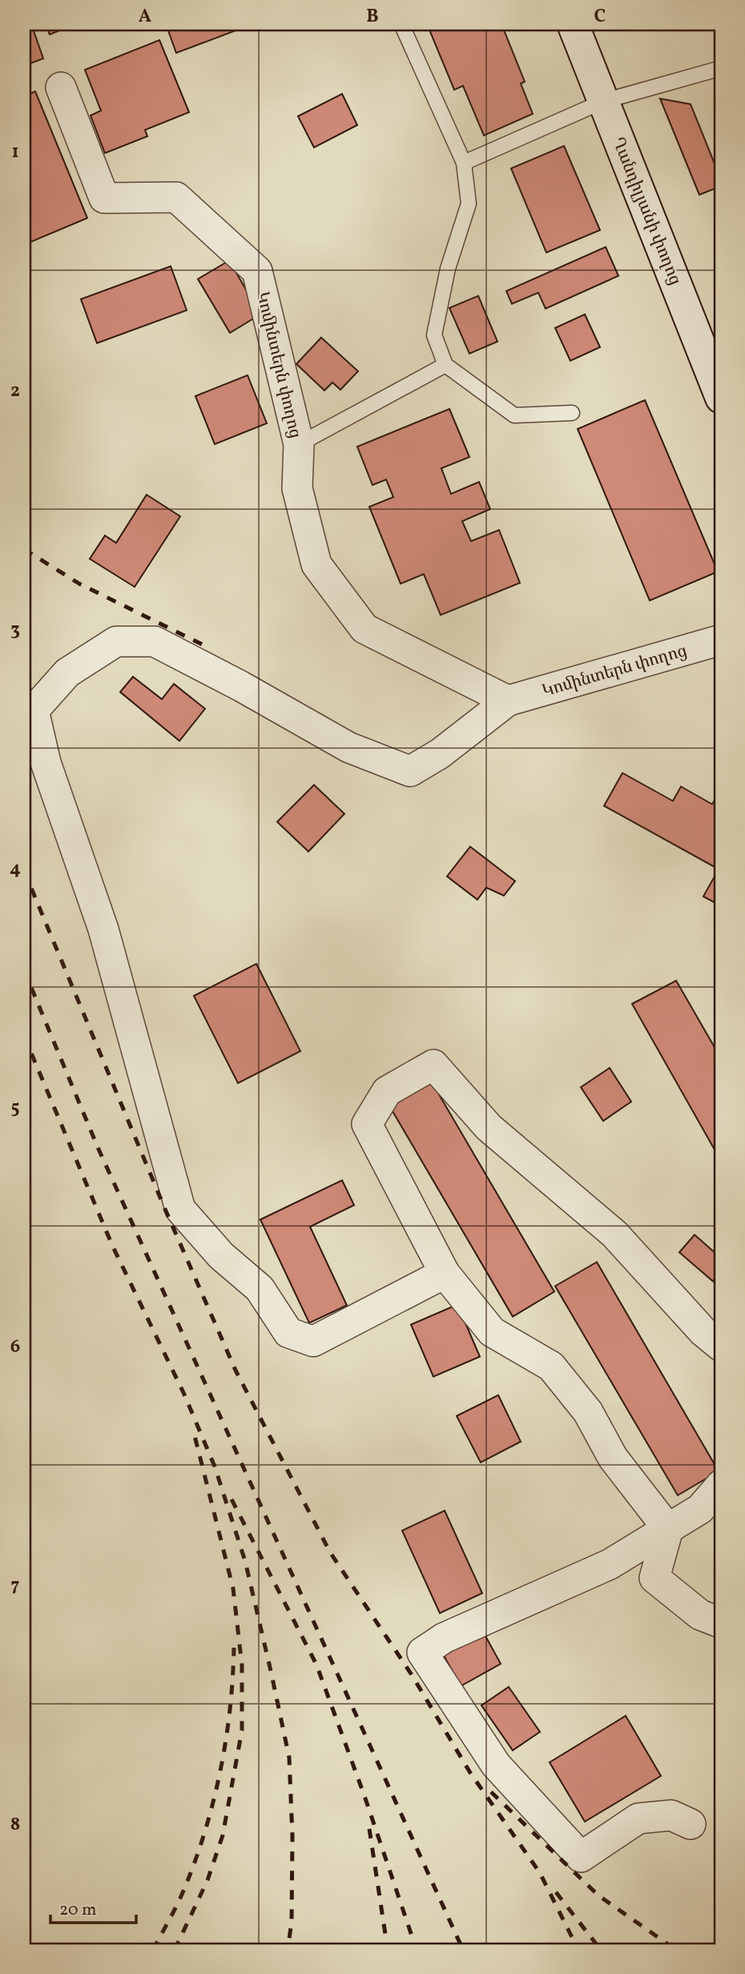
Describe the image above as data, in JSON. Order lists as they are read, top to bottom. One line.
{"streets":{"main road":["Ղանդիլյանի փողոց"],"street":["Կոմինտերն փողոց"]},"scale_bar":"20 m","grid":{"columns":["A","B","C"],"rows":["1","2","3","4","5","6","7","8"]}}
